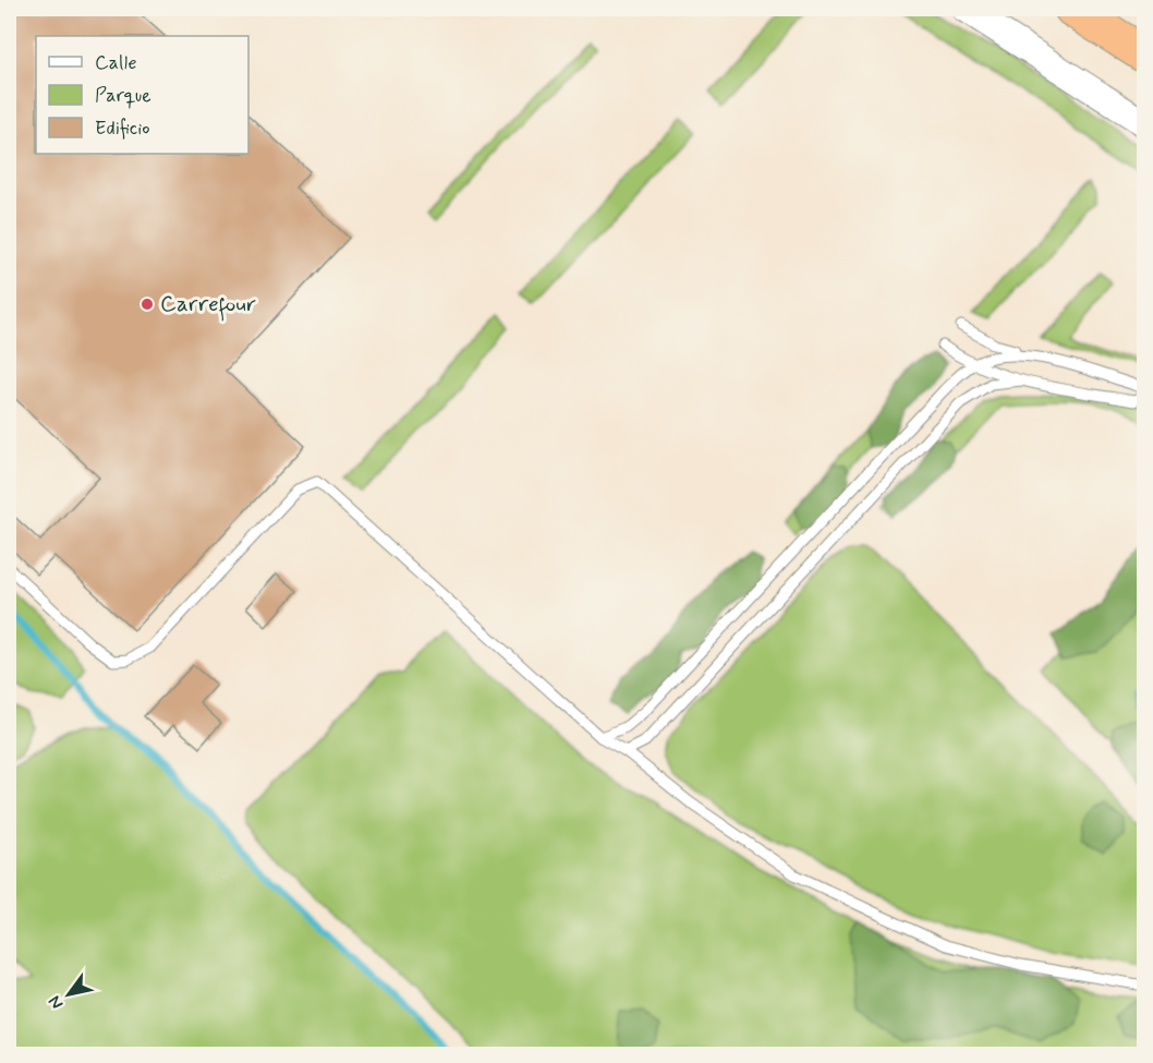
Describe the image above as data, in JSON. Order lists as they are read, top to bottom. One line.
{"places":["Carrefour"],"legend":["Calle","Parque","Edificio"],"north":"bottom left"}
